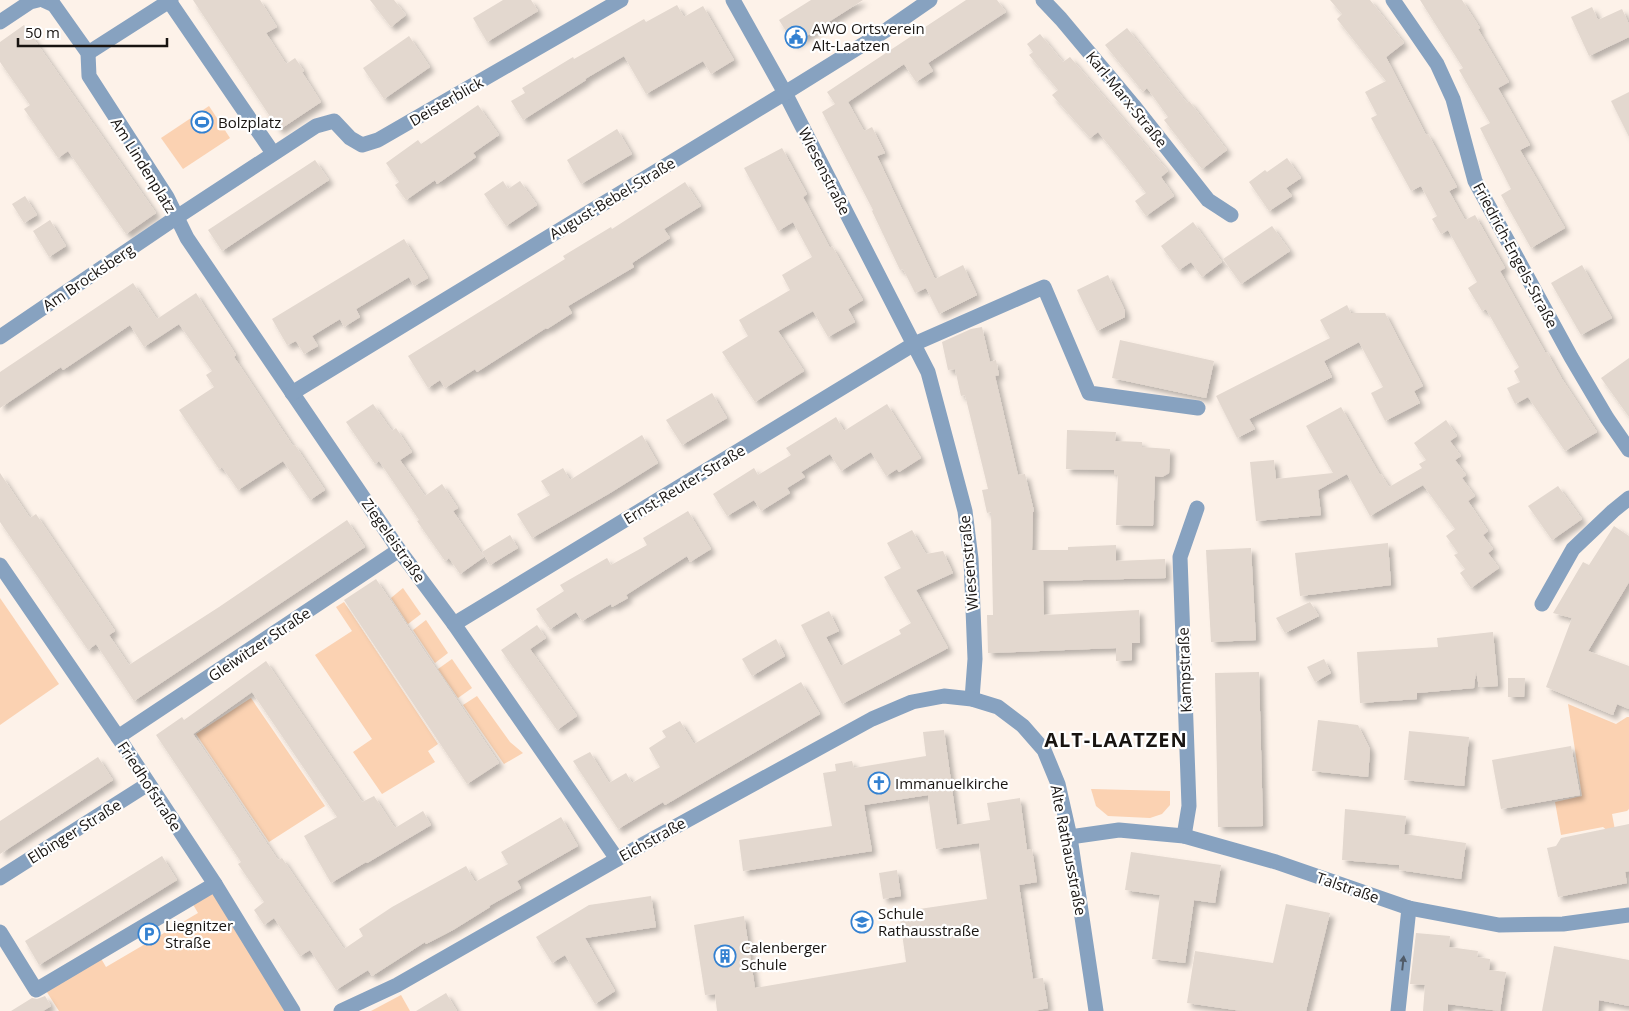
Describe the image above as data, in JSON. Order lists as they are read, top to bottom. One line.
{"streets":{"street":["Karl-Marx-Straße","Deisterblick","Am Lindenplatz","Wiesenstraße","August-Bebel-Straße","Friedrich-Engels-Straße","Am Brocksberg","Ernst-Reuter-Straße","Ziegeleistraße","Gleiwitzer Straße","Kampstraße","Friedhofstraße","Elbinger Straße","Eichstraße","Alte Rathausstraße","Talstraße"]},"crossings":[["Deisterblick","Am Lindenplatz"],["Am Lindenplatz","Am Brocksberg"],["Am Lindenplatz","Ziegeleistraße"],["Wiesenstraße","August-Bebel-Straße"],["Wiesenstraße","Ernst-Reuter-Straße"],["Wiesenstraße","Eichstraße"],["Wiesenstraße","Alte Rathausstraße"],["August-Bebel-Straße","Ziegeleistraße"],["Am Brocksberg","Ziegeleistraße"],["Ernst-Reuter-Straße","Ziegeleistraße"],["Ziegeleistraße","Gleiwitzer Straße"],["Ziegeleistraße","Eichstraße"],["Gleiwitzer Straße","Friedhofstraße"],["Kampstraße","Talstraße"],["Friedhofstraße","Elbinger Straße"],["Eichstraße","Alte Rathausstraße"],["Alte Rathausstraße","Talstraße"]],"districts":["ALT-LAATZEN"],"places":{"public building":["AWO Ortsverein Alt-Laatzen"],"sports":["Bolzplatz"],"church":["Immanuelkirche"],"school or university":["Schule Rathausstraße"],"parking":["Liegnitzer Straße"],"building":["Calenberger Schule"]},"scale_bar":"50 m"}
